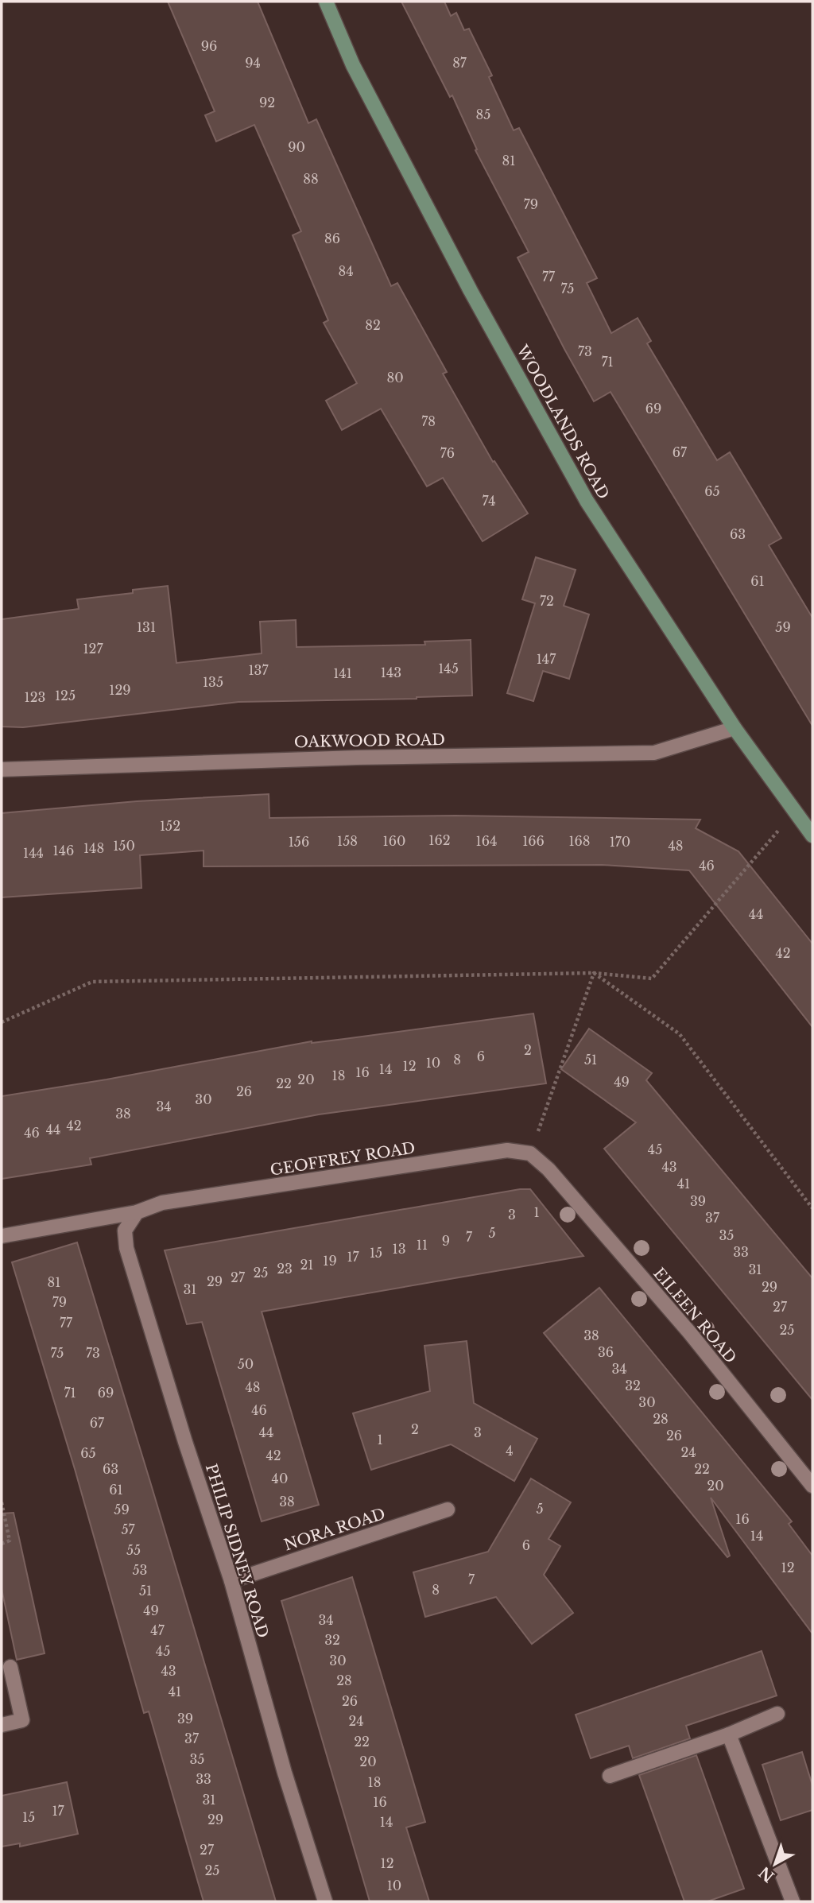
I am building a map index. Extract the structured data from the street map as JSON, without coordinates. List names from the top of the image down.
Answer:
{
  "streets": {
    "street": [
      "WOODLANDS ROAD",
      "OAKWOOD ROAD",
      "GEOFFREY ROAD",
      "EILEEN ROAD",
      "NORA ROAD",
      "PHILIP SIDNEY ROAD"
    ]
  },
  "crossings": [
    ["WOODLANDS ROAD", "OAKWOOD ROAD"],
    ["GEOFFREY ROAD", "EILEEN ROAD"],
    ["GEOFFREY ROAD", "PHILIP SIDNEY ROAD"],
    ["NORA ROAD", "PHILIP SIDNEY ROAD"]
  ],
  "house_numbers": [
    "96",
    "94",
    "87",
    "92",
    "85",
    "90",
    "81",
    "88",
    "79",
    "86",
    "84",
    "77",
    "75",
    "82",
    "73",
    "71",
    "80",
    "69",
    "78",
    "67",
    "76",
    "65",
    "74",
    "63",
    "61",
    "72",
    "131",
    "59",
    "127",
    "147",
    "145",
    "137",
    "143",
    "141",
    "135",
    "129",
    "125",
    "123",
    "152",
    "162",
    "158",
    "160",
    "164",
    "166",
    "168",
    "156",
    "170",
    "150",
    "48",
    "148",
    "146",
    "144",
    "46",
    "44",
    "42",
    "2",
    "6",
    "8",
    "51",
    "10",
    "12",
    "14",
    "16",
    "18",
    "20",
    "49",
    "22",
    "26",
    "30",
    "34",
    "38",
    "42",
    "44",
    "46",
    "45",
    "43",
    "41",
    "39",
    "1",
    "3",
    "37",
    "5",
    "35",
    "7",
    "9",
    "11",
    "13",
    "33",
    "15",
    "17",
    "19",
    "21",
    "23",
    "31",
    "25",
    "27",
    "29",
    "81",
    "29",
    "31",
    "79",
    "27",
    "77",
    "25",
    "38",
    "36",
    "75",
    "73",
    "50",
    "34",
    "32",
    "48",
    "71",
    "69",
    "30",
    "46",
    "28",
    "67",
    "2",
    "44",
    "3",
    "26",
    "1",
    "4",
    "24",
    "65",
    "42",
    "63",
    "22",
    "40",
    "20",
    "61",
    "38",
    "5",
    "59",
    "16",
    "57",
    "14",
    "6",
    "55",
    "12",
    "53",
    "7",
    "8",
    "51",
    "49",
    "34",
    "47",
    "32",
    "45",
    "30",
    "43",
    "28",
    "41",
    "26",
    "39",
    "24",
    "37",
    "22",
    "35",
    "20",
    "33",
    "18",
    "31",
    "16",
    "17",
    "15",
    "29",
    "14",
    "27",
    "12",
    "25",
    "10"
  ],
  "north": "bottom left"
}
